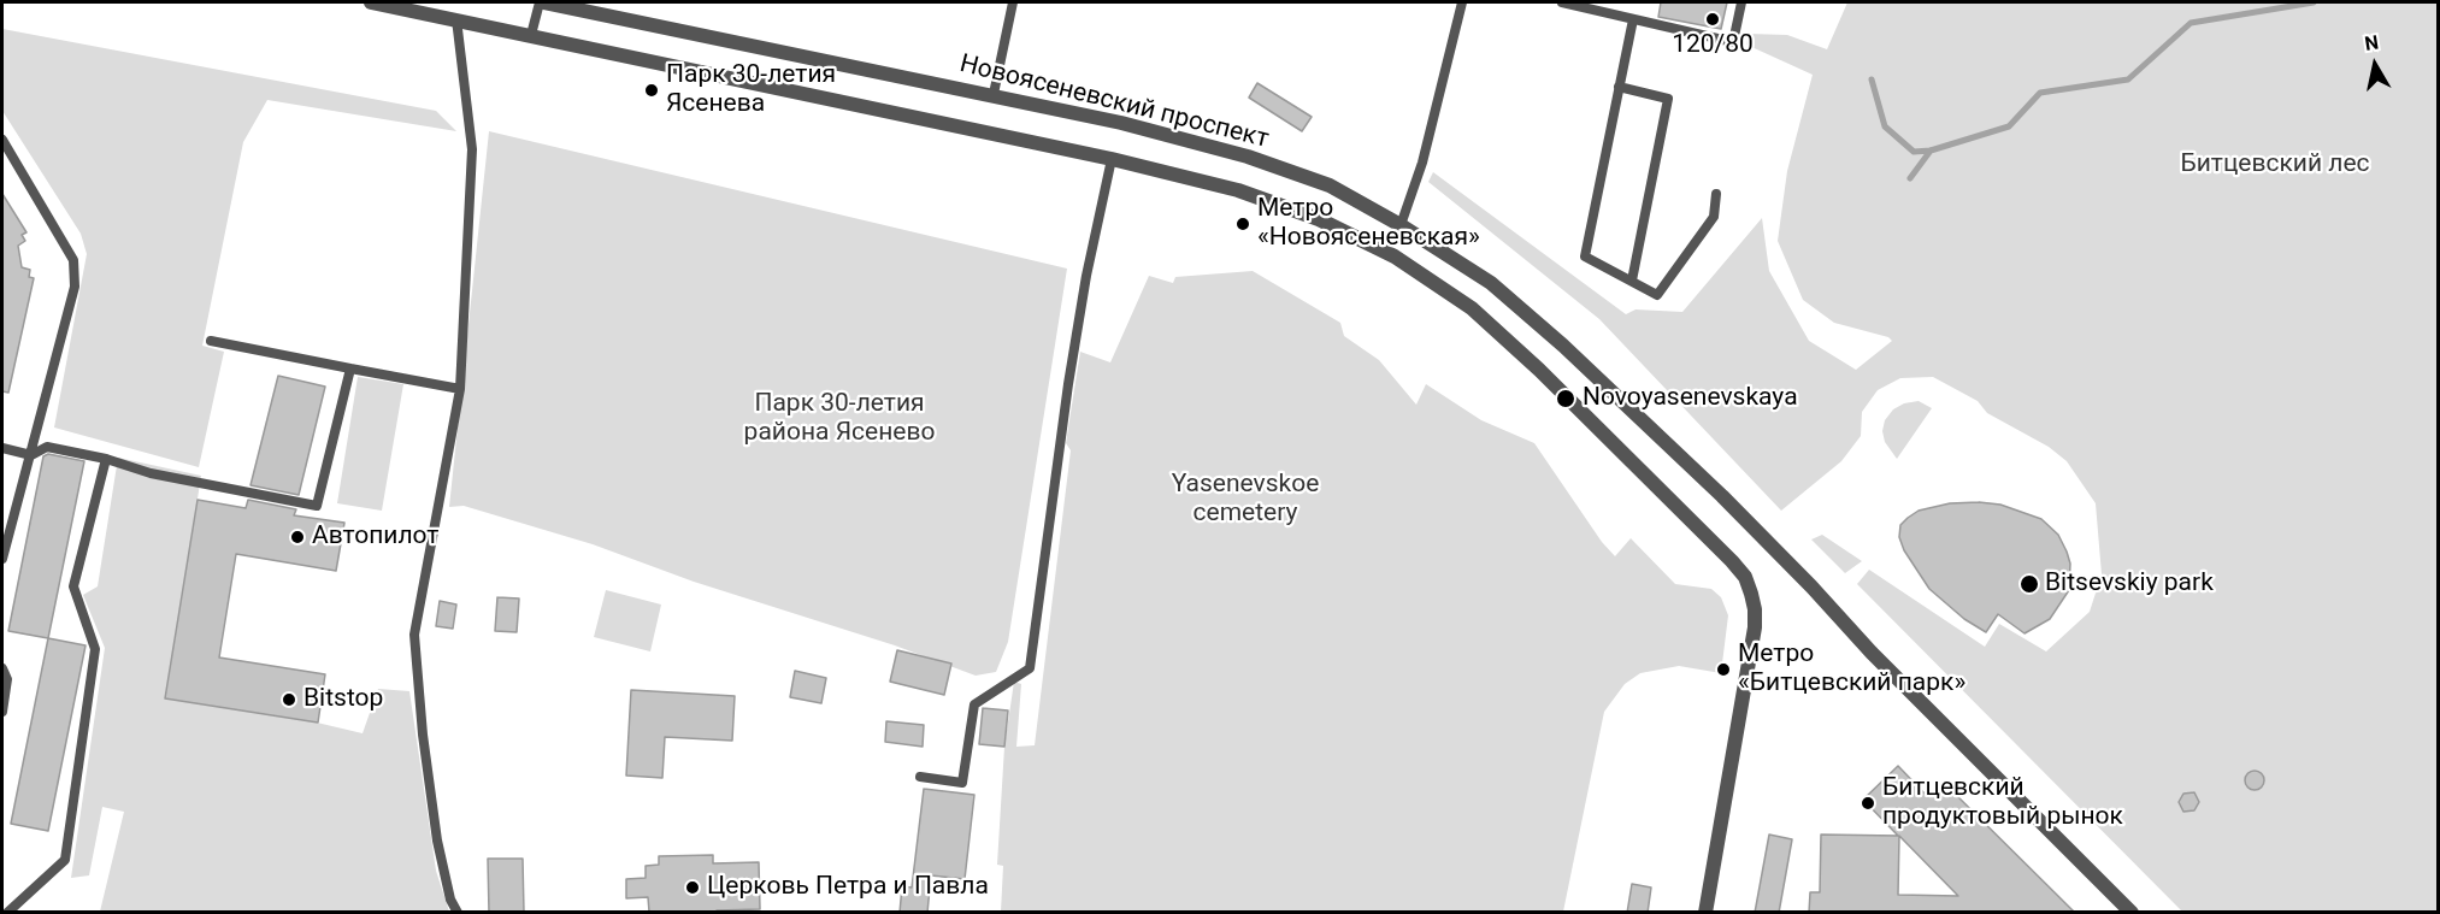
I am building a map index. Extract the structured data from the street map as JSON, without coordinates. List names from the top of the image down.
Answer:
{
  "streets": {
    "street": ["Новоясеневский проспект"]
  },
  "parks": ["Битцевский лес", "Парк 30-летия района Ясенево", "Yasenevskoe cemetery"],
  "places": [
    "120/80",
    "Парк 30-летия Ясенева",
    "Метро «Новоясеневская»",
    "Novoyasenevskaya",
    "Автопилот",
    "Bitsevskiy park",
    "Метро «Битцевский парк»",
    "Bitstop",
    "Битцевский продуктовый рынок",
    "Церковь Петра и Павла"
  ],
  "north": "top"
}
